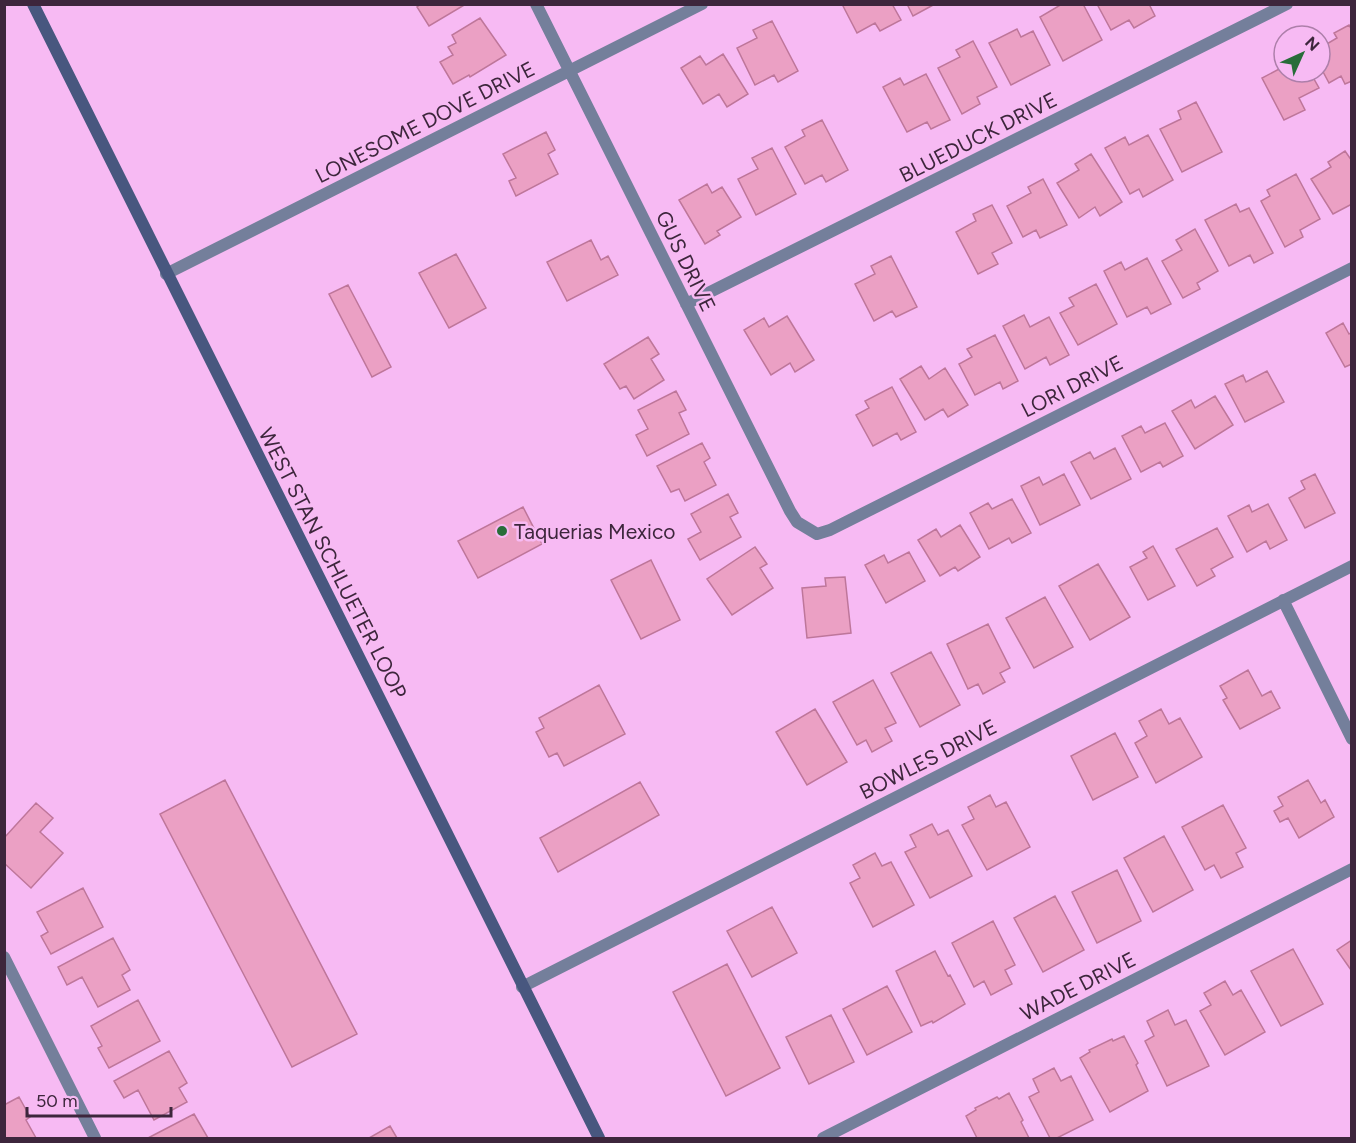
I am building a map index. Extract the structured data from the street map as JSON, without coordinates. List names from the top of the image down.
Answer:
{
  "streets": {
    "main road": ["WEST STAN SCHLUETER LOOP"],
    "street": [
      "LONESOME DOVE DRIVE",
      "BLUEDUCK DRIVE",
      "GUS DRIVE",
      "LORI DRIVE",
      "BOWLES DRIVE",
      "WADE DRIVE"
    ]
  },
  "crossings": [
    ["LONESOME DOVE DRIVE", "GUS DRIVE"],
    ["LONESOME DOVE DRIVE", "WEST STAN SCHLUETER LOOP"],
    ["BLUEDUCK DRIVE", "GUS DRIVE"],
    ["GUS DRIVE", "LORI DRIVE"],
    ["WEST STAN SCHLUETER LOOP", "BOWLES DRIVE"]
  ],
  "places": ["Taquerias Mexico"],
  "scale_bar": "50 m",
  "north": "top right"
}
